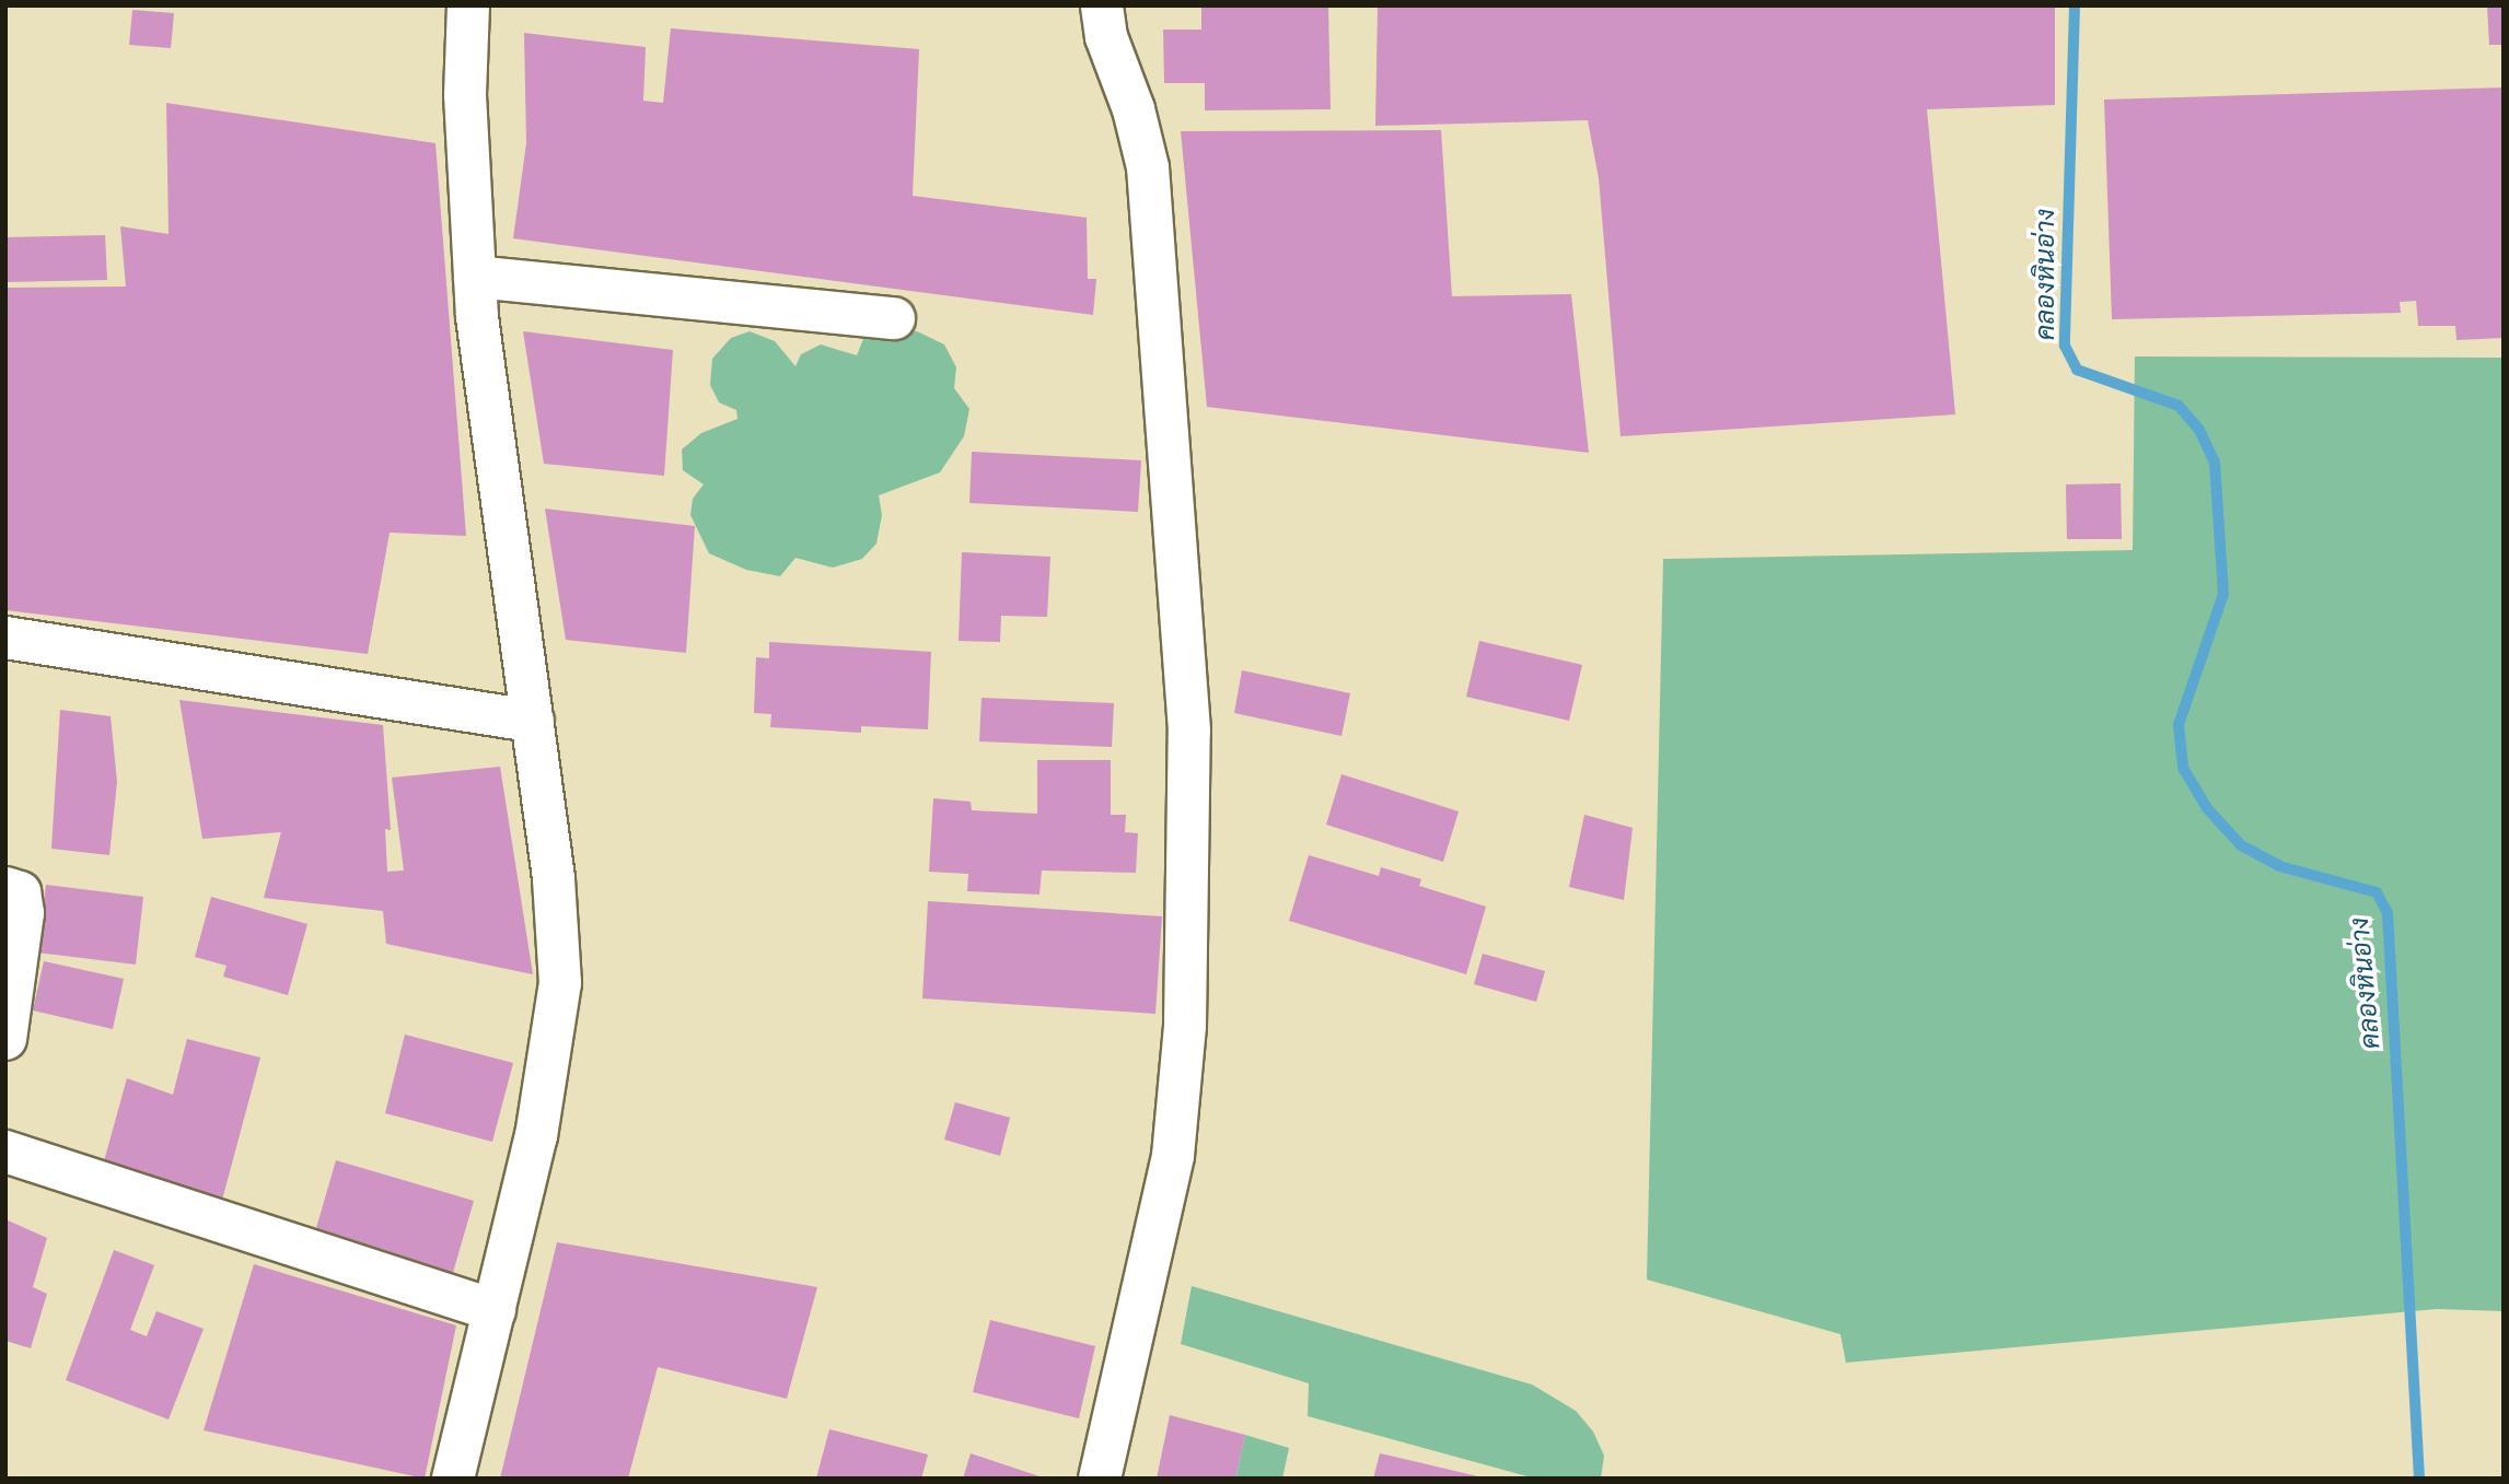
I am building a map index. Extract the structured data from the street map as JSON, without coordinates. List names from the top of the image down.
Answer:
{
  "water": ["คลองหินอ่าง"]
}
